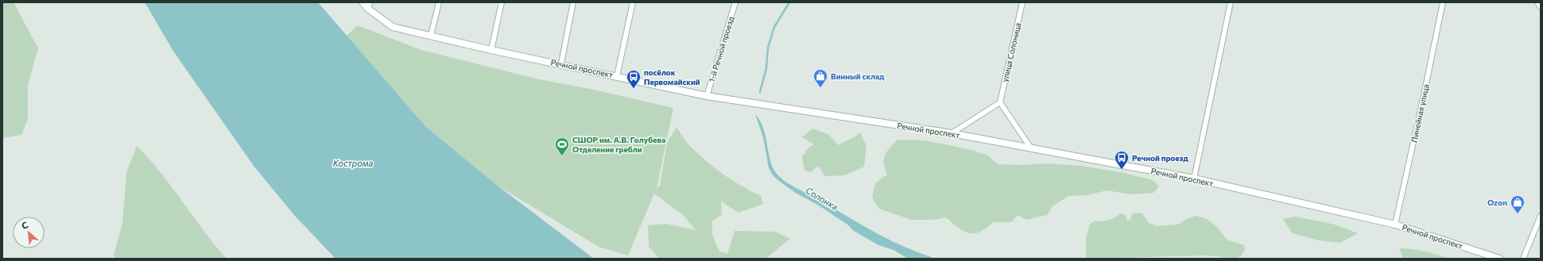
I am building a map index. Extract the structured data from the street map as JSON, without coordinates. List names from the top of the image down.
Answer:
{
  "streets": {
    "street": [
      "1-й Речной проезд",
      "улица Солоница",
      "Речной проспект",
      "Линейная улица"
    ]
  },
  "crossings": [
    ["1-й Речной проезд", "Речной проспект"],
    ["Речной проспект", "Линейная улица"]
  ],
  "water": ["Кострома", "Солонка"],
  "places": {
    "shop": ["Винный склад", "Ozon"],
    "bus stop": ["посёлок Первомайский", "Речной проезд"],
    "sports": ["СШОР им. А.В. Голубева Отделение гребли"]
  },
  "north": "top left"
}
